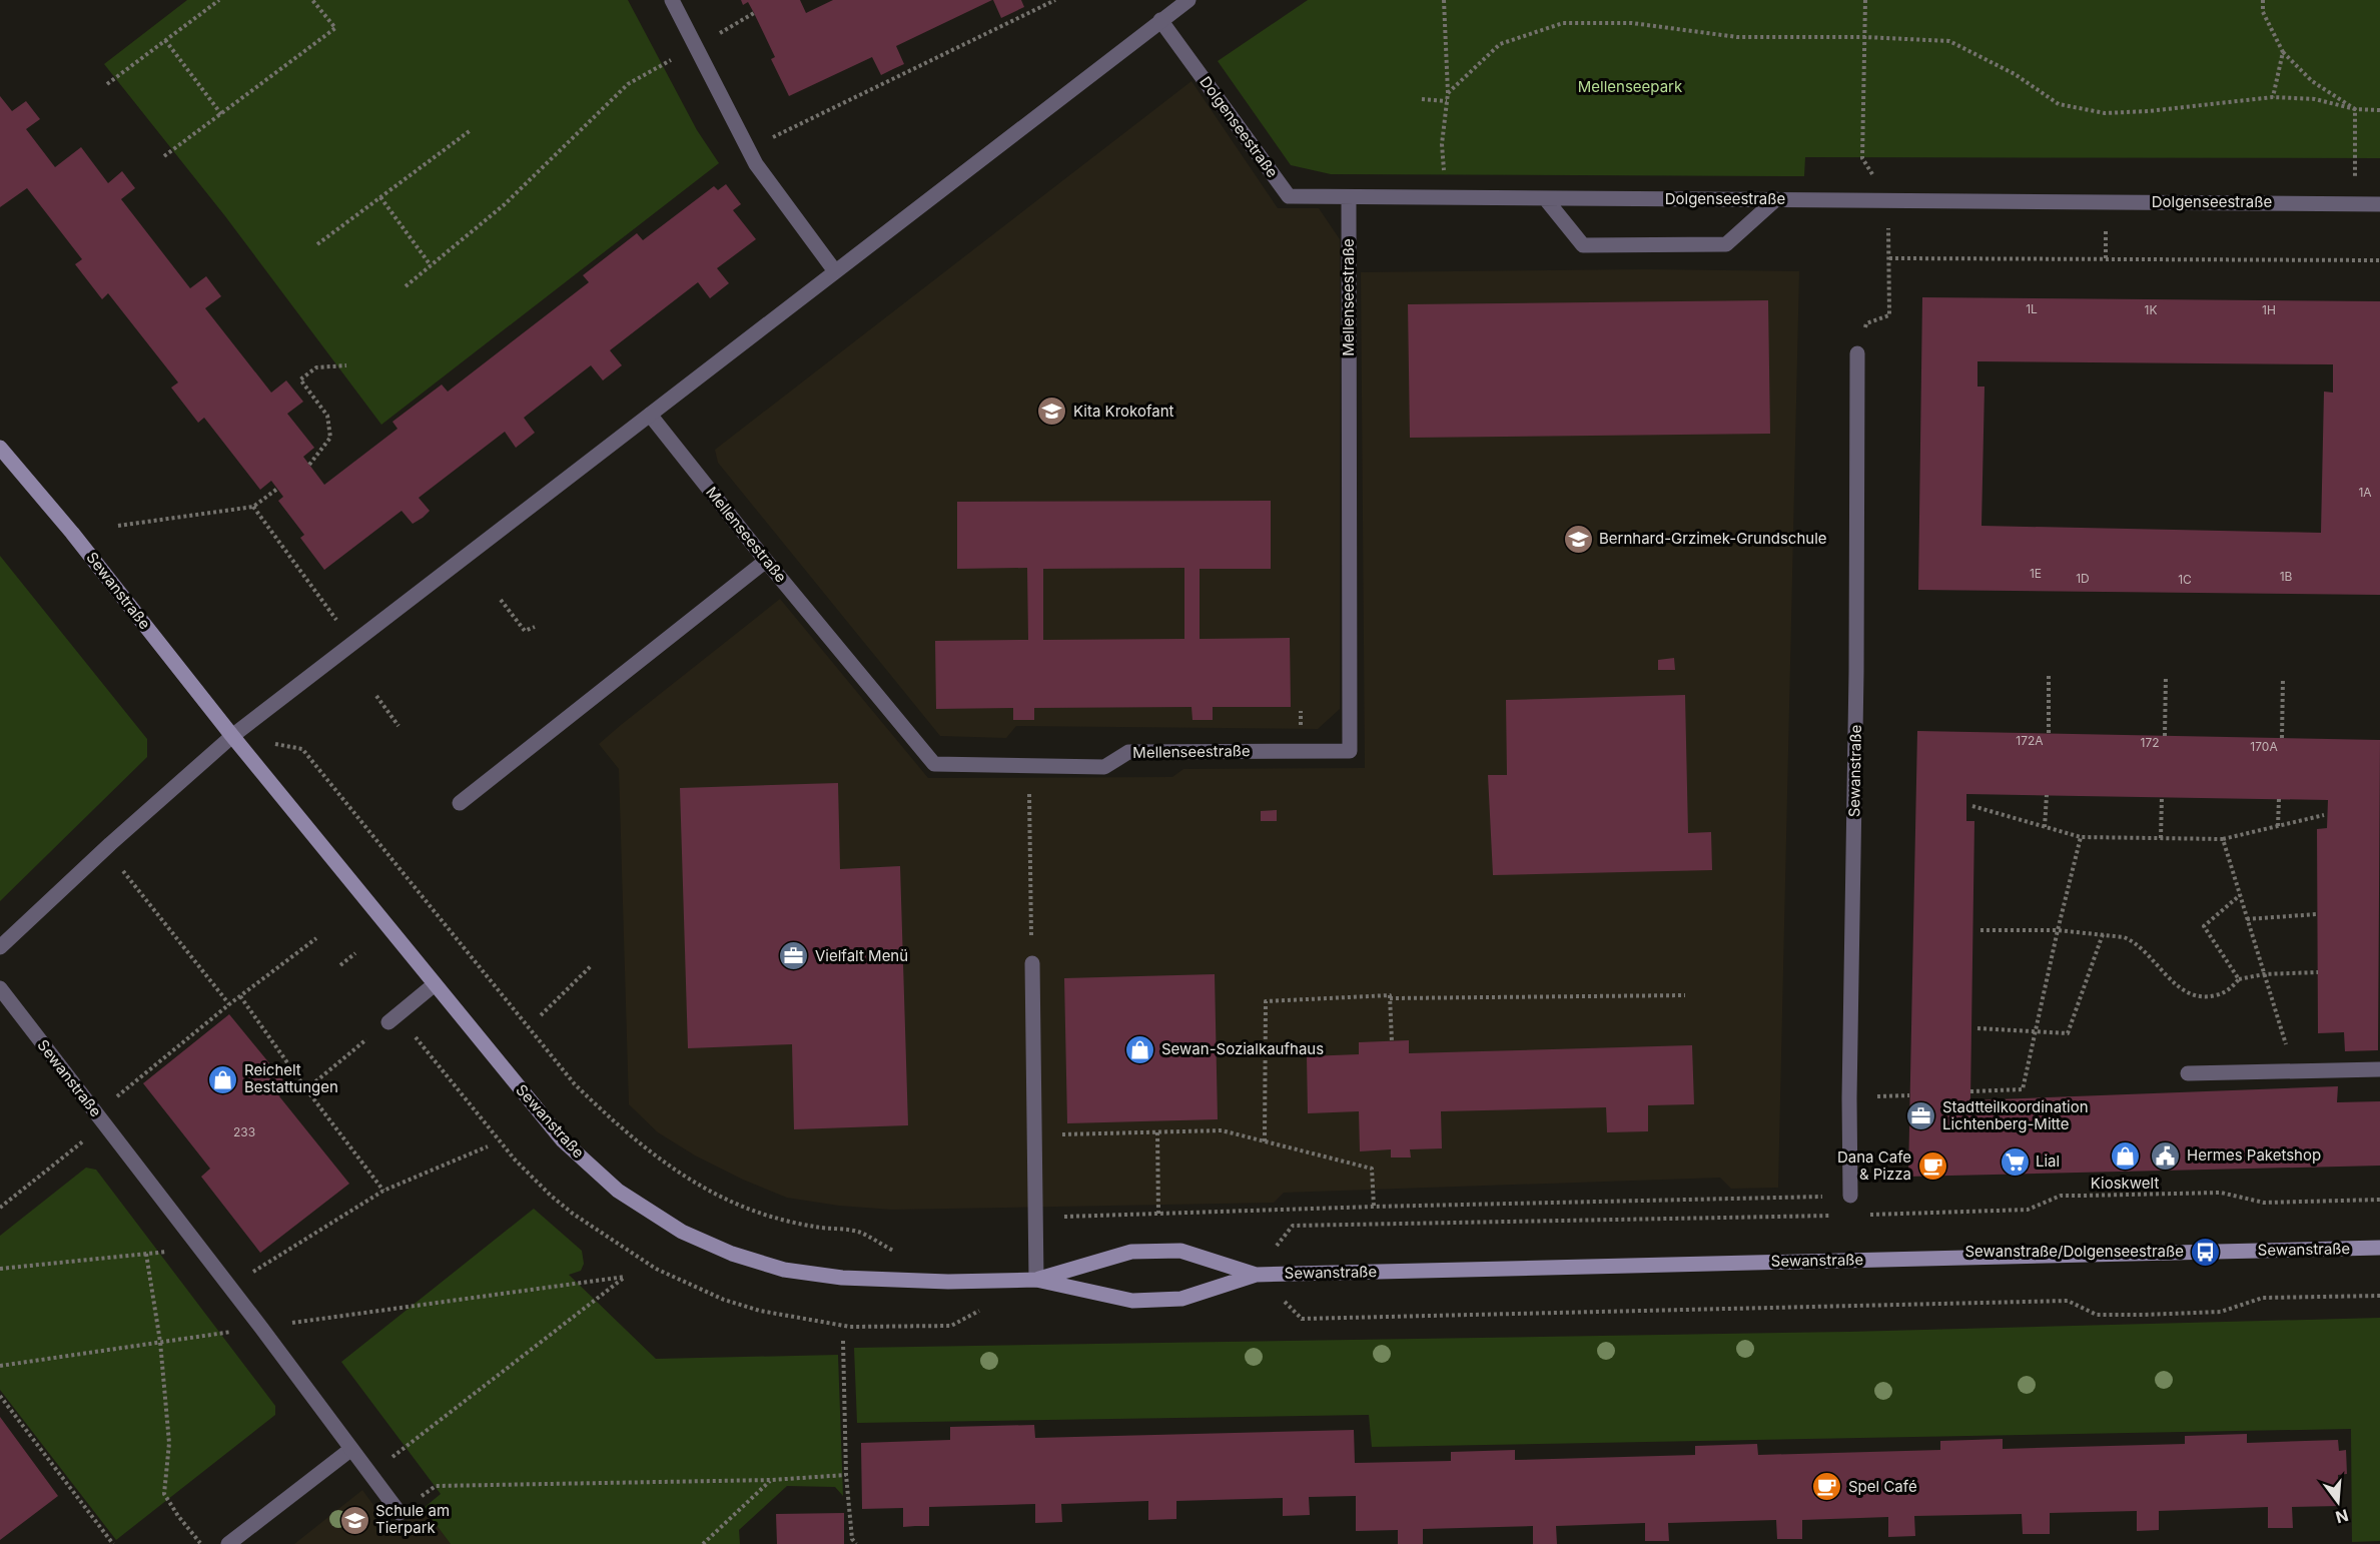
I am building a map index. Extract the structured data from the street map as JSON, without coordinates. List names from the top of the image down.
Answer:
{
  "streets": {
    "street": ["Dolgenseestraße", "Mellenseestraße", "Sewanstraße"]
  },
  "crossings": [
    ["Dolgenseestraße", "Mellenseestraße"]
  ],
  "parks": ["Mellenseepark"],
  "places": {
    "school or university": ["Kita Krokofant", "Bernhard-Grzimek-Grundschule", "Schule am Tierpark"],
    "office": ["Vielfalt Menü", "Stadtteilkoordination Lichtenberg-Mitte"],
    "shop": ["Sewan-Sozialkaufhaus", "Reichelt Bestattungen", "Kioskwelt"],
    "public building": ["Hermes Paketshop"],
    "supermarket": ["Lial"],
    "cafe": ["Dana Cafe & Pizza", "Spel Café"],
    "bus stop": ["Sewanstraße/Dolgenseestraße"]
  },
  "house_numbers": [
    "1L",
    "1K",
    "1H",
    "1A",
    "1E",
    "1B",
    "1D",
    "1C",
    "172A",
    "172",
    "170A",
    "233"
  ],
  "north": "bottom"
}
